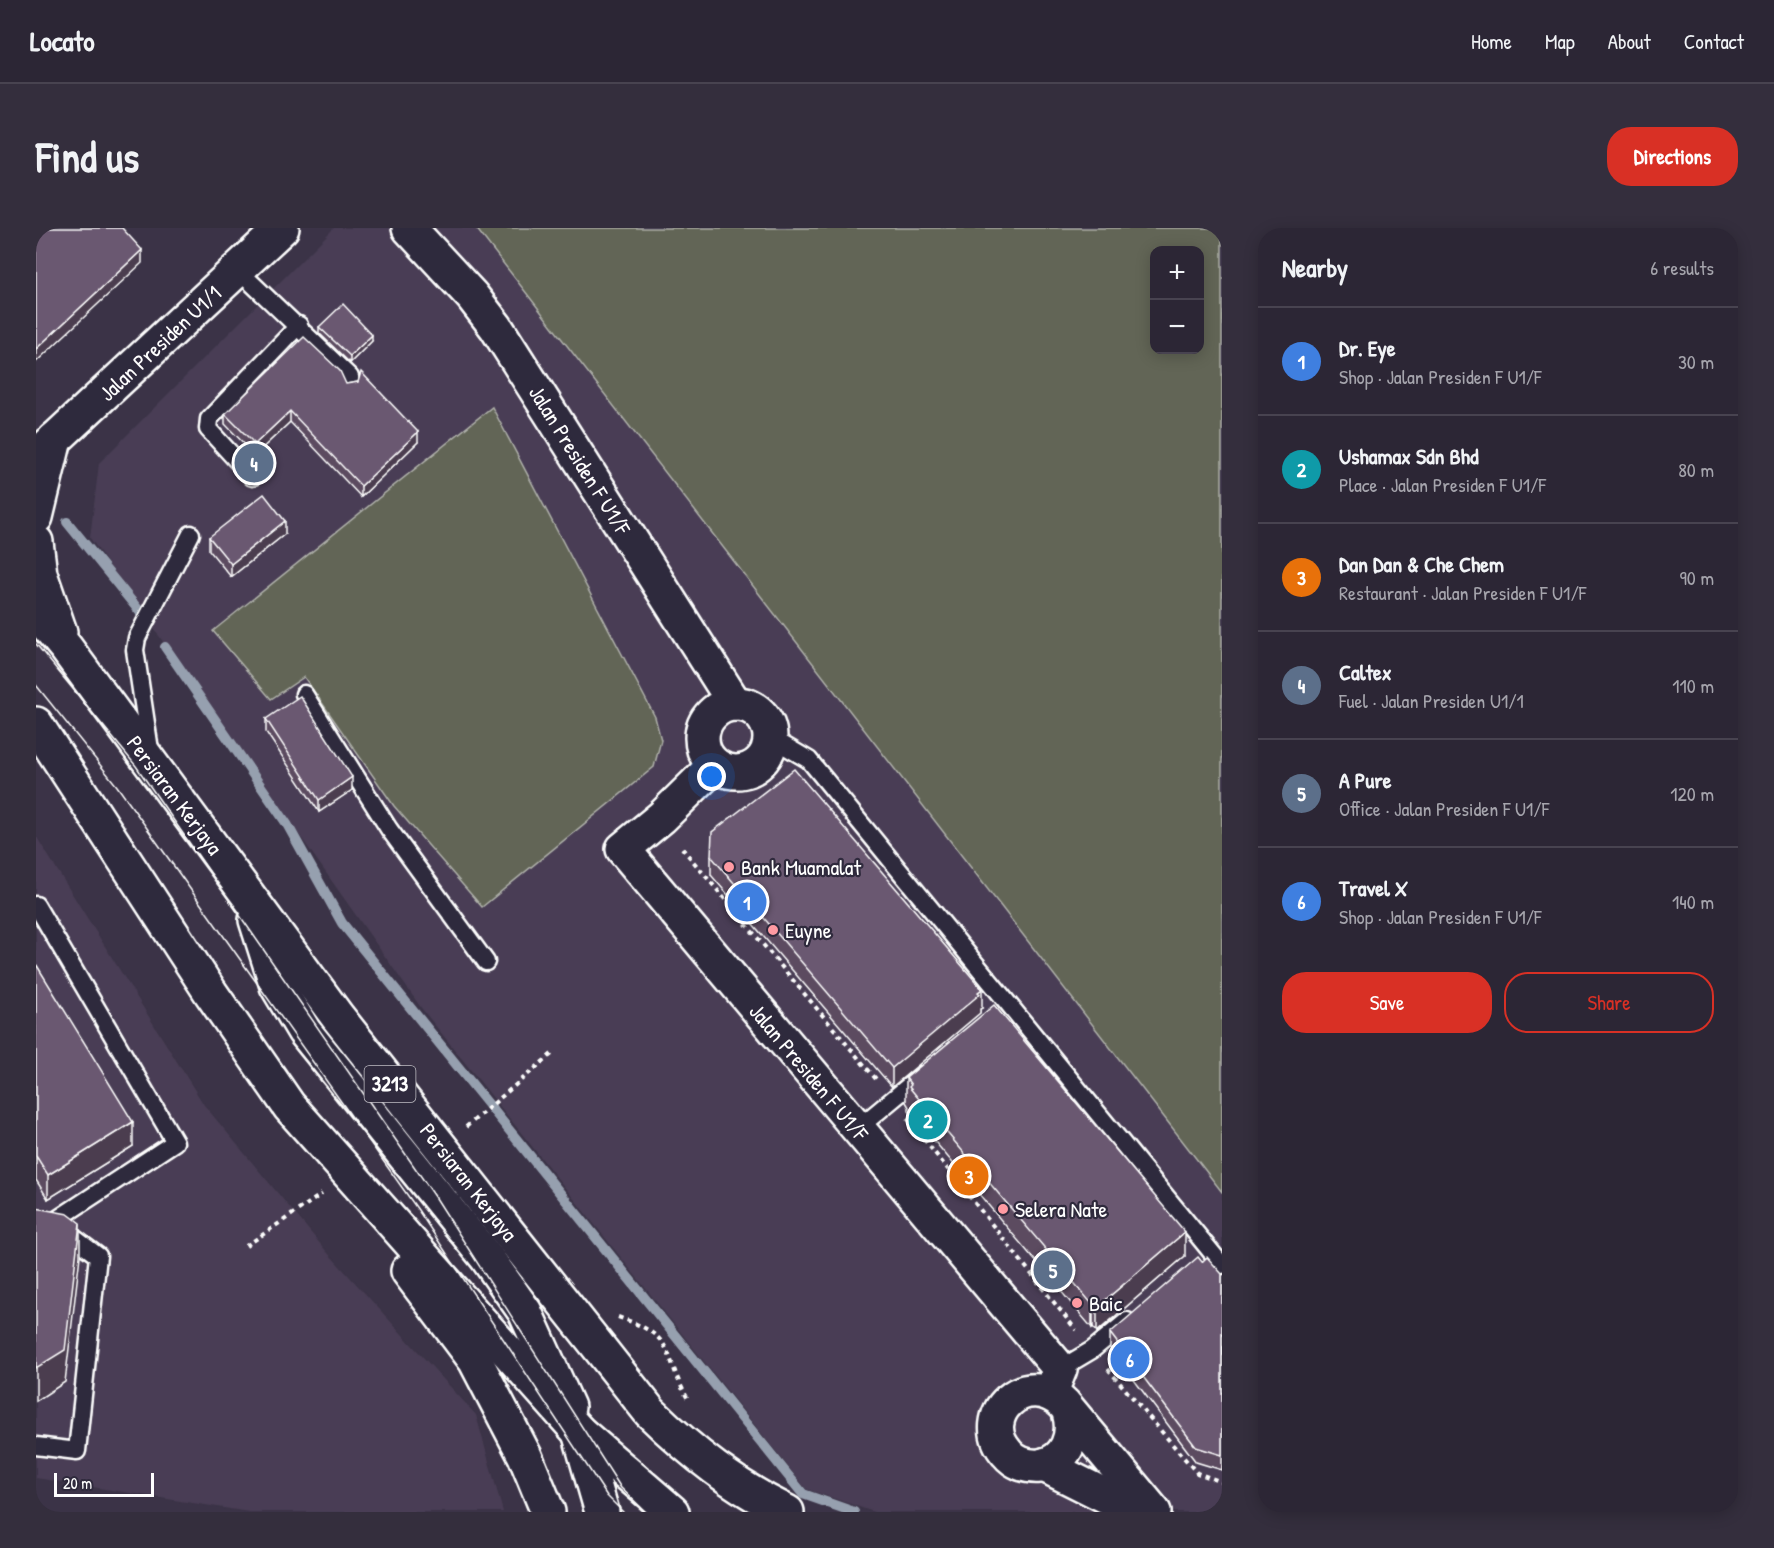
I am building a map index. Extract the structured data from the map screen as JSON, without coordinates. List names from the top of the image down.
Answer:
{
  "streets": {
    "main road": [
      "Jalan Presiden U1/1",
      "Jalan Presiden F U1/F",
      "Persiaran Kerjaya",
      "3213"
    ]
  },
  "places": [
    "Bank Muamalat",
    "Euyne",
    "Selera Nate",
    "Baic"
  ],
  "scale_bar": "20 m",
  "page": {
    "header": "Locato",
    "nav": [
      "Home",
      "Map",
      "About",
      "Contact"
    ],
    "buttons": [
      "Directions",
      ["Save", "Share"]
    ],
    "title": "Find us",
    "heading": ["Nearby", "6 results"],
    "map_buttons": ["+", "−"],
    "list": [
      {
        "mark": "1",
        "name": "Dr. Eye",
        "note": "Shop · Jalan Presiden F U1/F",
        "value": "30 m"
      },
      {
        "mark": "2",
        "name": "Ushamax Sdn Bhd",
        "note": "Place · Jalan Presiden F U1/F",
        "value": "80 m"
      },
      {
        "mark": "3",
        "name": "Dan Dan & Che Chem",
        "note": "Restaurant · Jalan Presiden F U1/F",
        "value": "90 m"
      },
      {
        "mark": "4",
        "name": "Caltex",
        "note": "Fuel · Jalan Presiden U1/1",
        "value": "110 m"
      },
      {
        "mark": "5",
        "name": "A Pure",
        "note": "Office · Jalan Presiden F U1/F",
        "value": "120 m"
      },
      {
        "mark": "6",
        "name": "Travel X",
        "note": "Shop · Jalan Presiden F U1/F",
        "value": "140 m"
      }
    ],
    "pins": [
      "4",
      "1",
      "2",
      "3",
      "5",
      "6"
    ],
    "scale": "20 m"
  }
}
